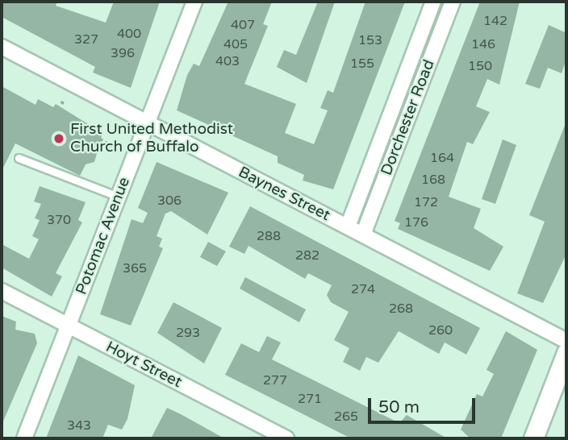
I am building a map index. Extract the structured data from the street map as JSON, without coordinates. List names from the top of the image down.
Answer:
{
  "streets": {
    "street": [
      "Dorchester Road",
      "Baynes Street",
      "Potomac Avenue",
      "Hoyt Street"
    ]
  },
  "crossings": [
    ["Dorchester Road", "Baynes Street"],
    ["Baynes Street", "Potomac Avenue"],
    ["Potomac Avenue", "Hoyt Street"]
  ],
  "places": ["First United Methodist Church of Buffalo"],
  "house_numbers": [
    "142",
    "407",
    "400",
    "327",
    "153",
    "405",
    "146",
    "396",
    "403",
    "155",
    "150",
    "164",
    "168",
    "306",
    "172",
    "370",
    "176",
    "288",
    "282",
    "365",
    "274",
    "268",
    "260",
    "293",
    "277",
    "271",
    "265",
    "343"
  ],
  "scale_bar": "50 m"
}
